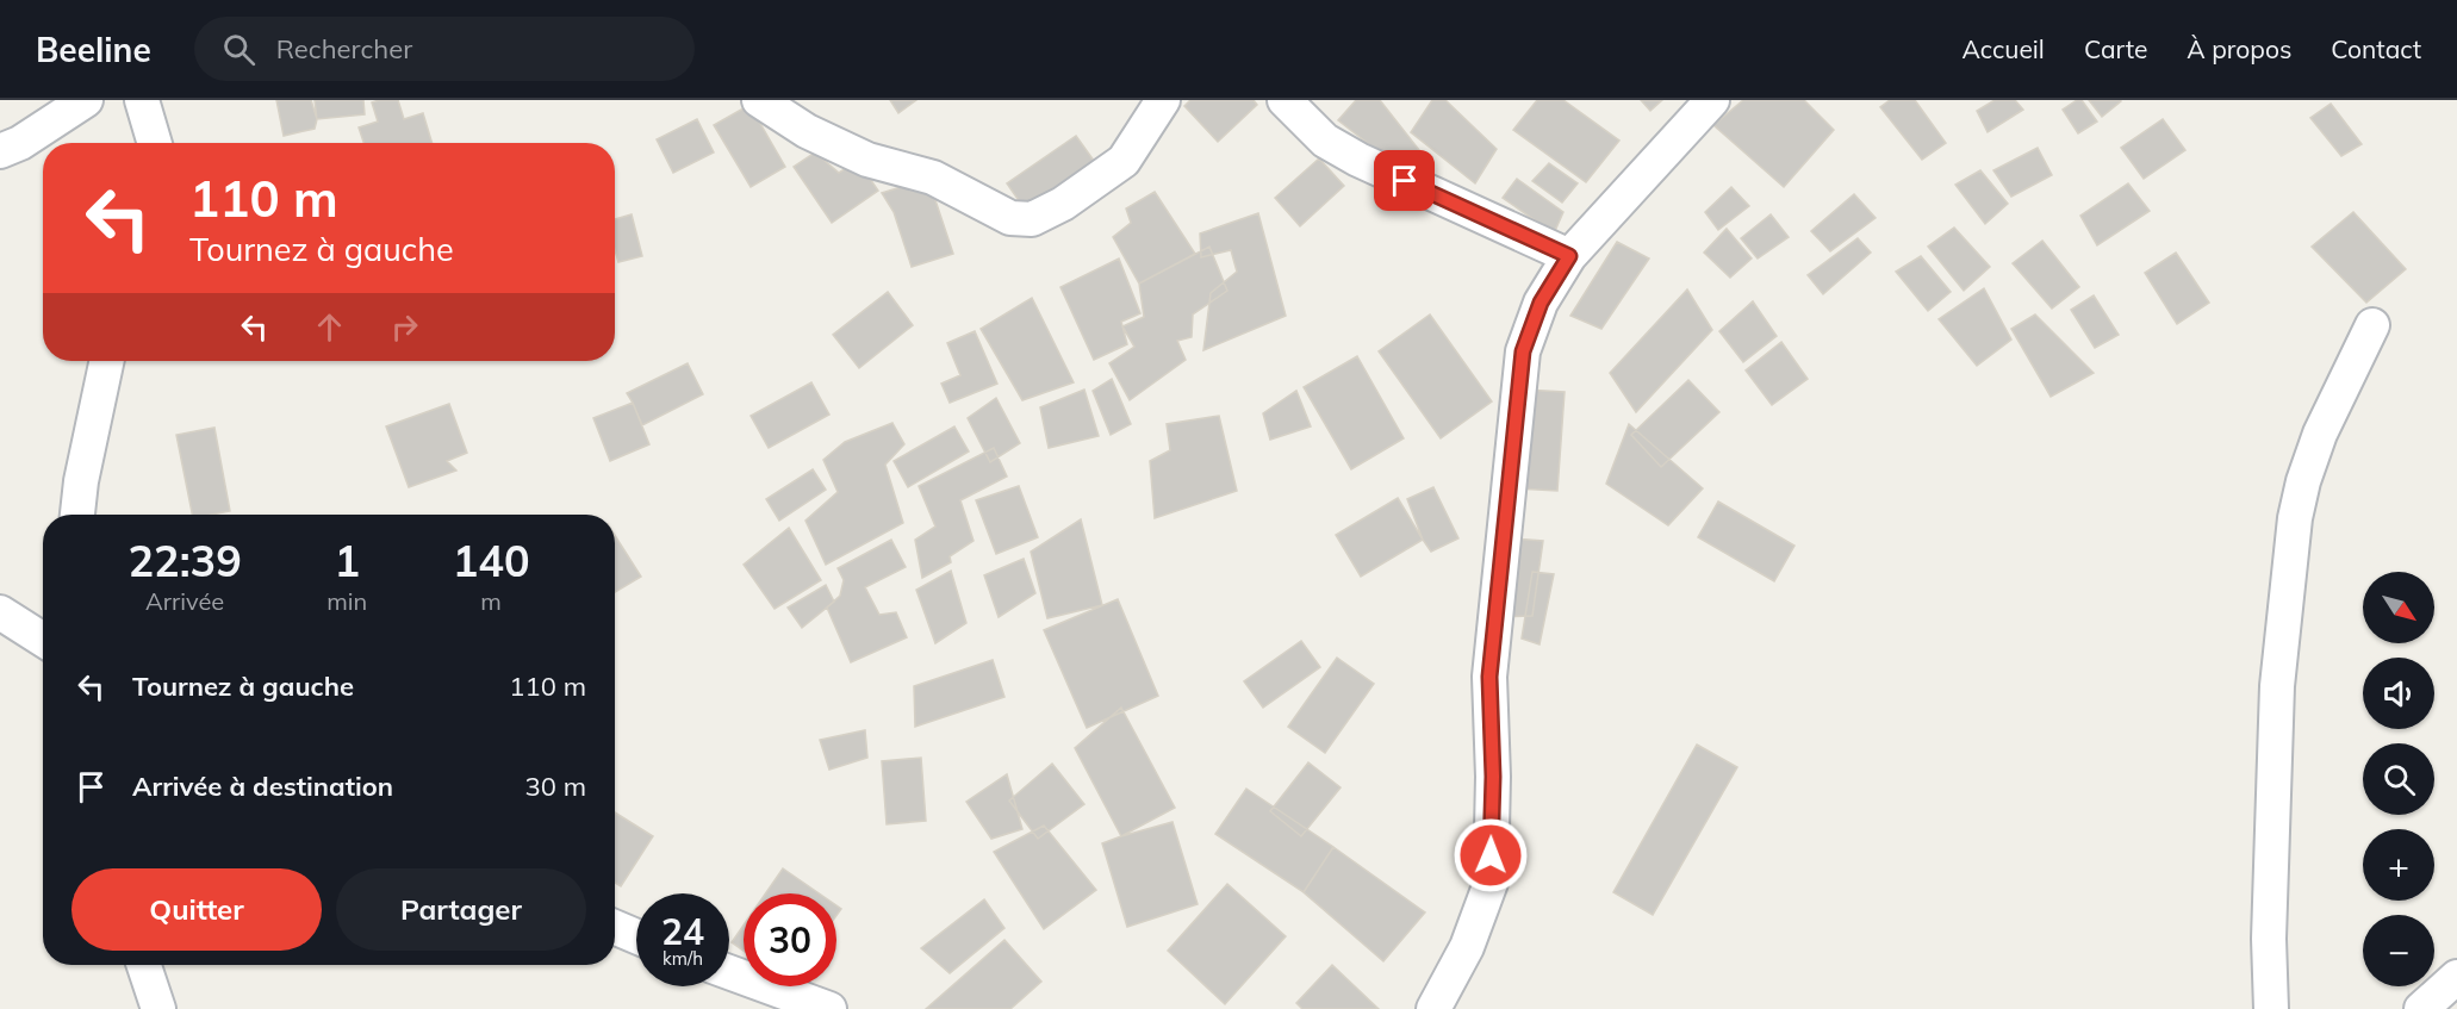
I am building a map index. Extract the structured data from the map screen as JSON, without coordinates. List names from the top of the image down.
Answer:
{
  "north": "bottom right",
  "page": {
    "header": "Beeline",
    "search": "Rechercher",
    "nav": [
      "Accueil",
      "Carte",
      "À propos",
      "Contact"
    ],
    "turn": ["110 m", "Tournez à gauche"],
    "eta": [
      "22:39",
      "Arrivée",
      "1",
      "min",
      "140",
      "m"
    ],
    "map_buttons": ["+", "−"],
    "list": [
      {
        "name": "Tournez à gauche",
        "value": "110 m"
      },
      {
        "name": "Arrivée à destination",
        "value": "30 m"
      }
    ],
    "buttons": ["Quitter", "Partager"],
    "speed": "24 km/h",
    "limit": "30"
  }
}
